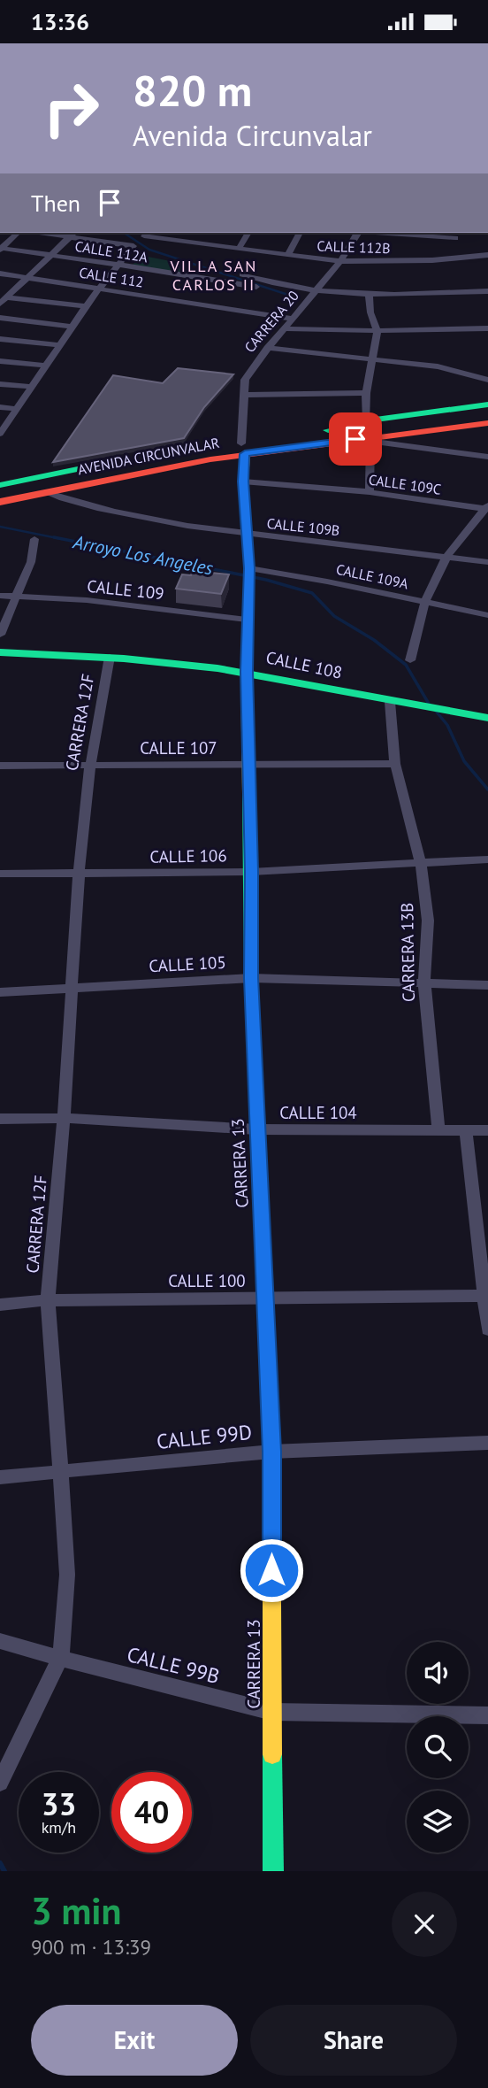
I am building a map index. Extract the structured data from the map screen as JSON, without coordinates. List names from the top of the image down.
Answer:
{
  "streets": {
    "main road": ["AVENIDA CIRCUNVALAR", "CALLE 108", "CARRERA 13"],
    "street": [
      "CALLE 112B",
      "CALLE 112A",
      "CALLE 112",
      "CARRERA 20",
      "CALLE 109C",
      "CALLE 109B",
      "CALLE 109A",
      "CALLE 109",
      "CARRERA 12F",
      "CALLE 107",
      "CALLE 106",
      "CARRERA 13B",
      "CALLE 105",
      "CALLE 104",
      "CALLE 100",
      "CALLE 99D",
      "CALLE 99B"
    ]
  },
  "crossings": [
    ["CALLE 112B", "CARRERA 20"],
    ["CALLE 112", "CARRERA 20"],
    ["CARRERA 20", "AVENIDA CIRCUNVALAR"],
    ["CARRERA 20", "CARRERA 13"],
    ["AVENIDA CIRCUNVALAR", "CALLE 109B"],
    ["AVENIDA CIRCUNVALAR", "CARRERA 13"],
    ["CALLE 109C", "CARRERA 13"],
    ["CALLE 109B", "CARRERA 13"],
    ["CALLE 109A", "CARRERA 13"],
    ["CALLE 109", "CARRERA 13"],
    ["CALLE 108", "CARRERA 12F"],
    ["CALLE 108", "CARRERA 13B"],
    ["CALLE 108", "CARRERA 13"],
    ["CARRERA 12F", "CALLE 107"],
    ["CARRERA 12F", "CALLE 106"],
    ["CARRERA 12F", "CALLE 105"],
    ["CARRERA 12F", "CALLE 104"],
    ["CARRERA 12F", "CALLE 100"],
    ["CARRERA 12F", "CALLE 99D"],
    ["CARRERA 12F", "CALLE 99B"],
    ["CALLE 107", "CARRERA 13B"],
    ["CALLE 107", "CARRERA 13"],
    ["CALLE 106", "CARRERA 13B"],
    ["CALLE 106", "CARRERA 13"],
    ["CARRERA 13B", "CALLE 105"],
    ["CARRERA 13B", "CALLE 104"],
    ["CALLE 105", "CARRERA 13"],
    ["CALLE 104", "CARRERA 13"],
    ["CARRERA 13", "CALLE 100"],
    ["CARRERA 13", "CALLE 99D"],
    ["CARRERA 13", "CALLE 99B"]
  ],
  "districts": ["VILLA SAN CARLOS II"],
  "water": ["Arroyo Los Angeles"],
  "page": {
    "status": "13:36",
    "turn": ["820 m", "Avenida Circunvalar"],
    "then": "Then",
    "speed": "33 km/h",
    "limit": "40",
    "heading": ["3 min", "900 m · 13:39"],
    "buttons": ["Exit", "Share"]
  }
}
